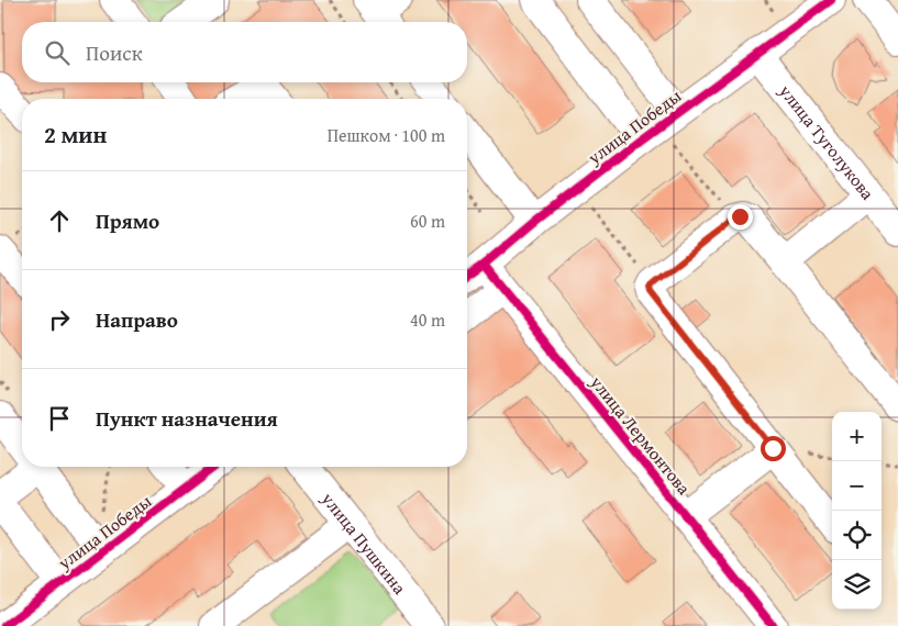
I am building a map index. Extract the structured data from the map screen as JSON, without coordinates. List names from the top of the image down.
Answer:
{
  "streets": {
    "street": [
      "улица Победы",
      "улица Туголукова",
      "улица Лермонтова",
      "улица Пушкина"
    ]
  },
  "crossings": [
    ["улица Победы", "улица Туголукова"],
    ["улица Победы", "улица Лермонтова"]
  ],
  "page": {
    "search": "Поиск",
    "heading": ["2 мин", "Пешком · 100 m"],
    "list": [
      ["Прямо", "60 m"],
      ["Направо", "40 m"],
      "Пункт назначения"
    ],
    "map_buttons": ["+", "−"]
  }
}
